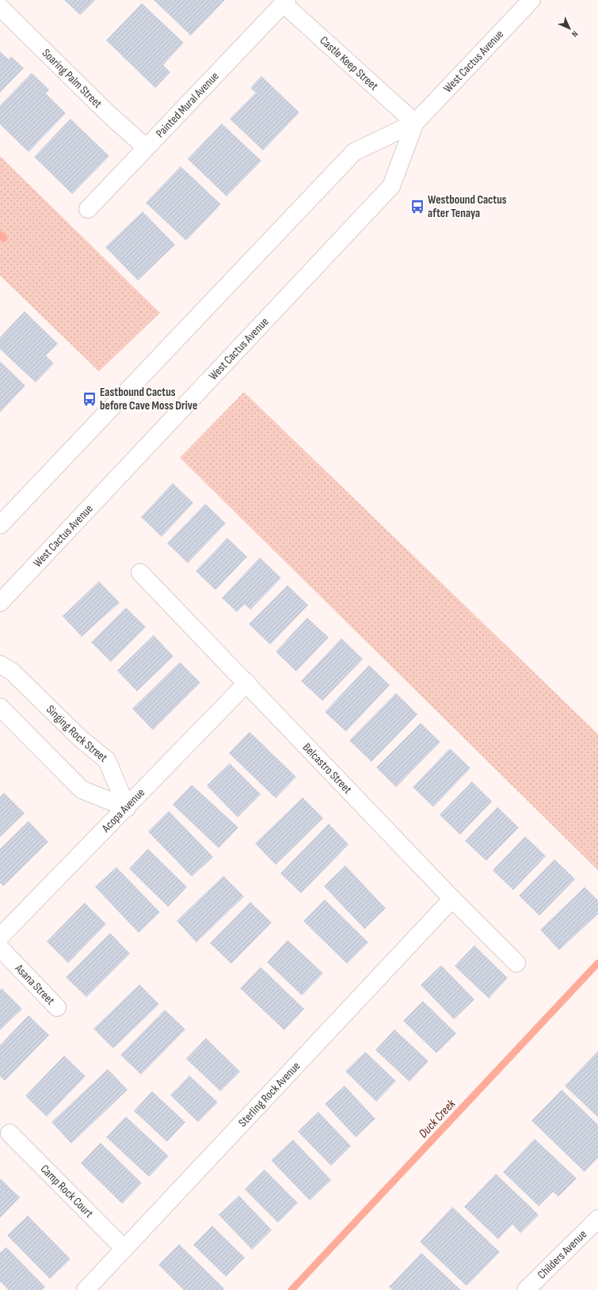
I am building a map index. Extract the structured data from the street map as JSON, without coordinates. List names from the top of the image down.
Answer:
{
  "streets": {
    "street": [
      "West Cactus Avenue",
      "Castle Keep Street",
      "Soaring Palm Street",
      "Painted Mural Avenue",
      "Singing Rock Street",
      "Belcastro Street",
      "Acopa Avenue",
      "Asana Street",
      "Sterling Rock Avenue",
      "Camp Rock Court",
      "Childers Avenue"
    ]
  },
  "crossings": [
    ["West Cactus Avenue", "Castle Keep Street"],
    ["Castle Keep Street", "Painted Mural Avenue"],
    ["Soaring Palm Street", "Painted Mural Avenue"],
    ["Singing Rock Street", "Acopa Avenue"],
    ["Belcastro Street", "Acopa Avenue"],
    ["Belcastro Street", "Sterling Rock Avenue"],
    ["Sterling Rock Avenue", "Camp Rock Court"]
  ],
  "water": ["Duck Creek"],
  "places": {
    "bus stop": ["Westbound Cactus after Tenaya", "Eastbound Cactus before Cave Moss Drive"]
  },
  "north": "bottom right"
}
